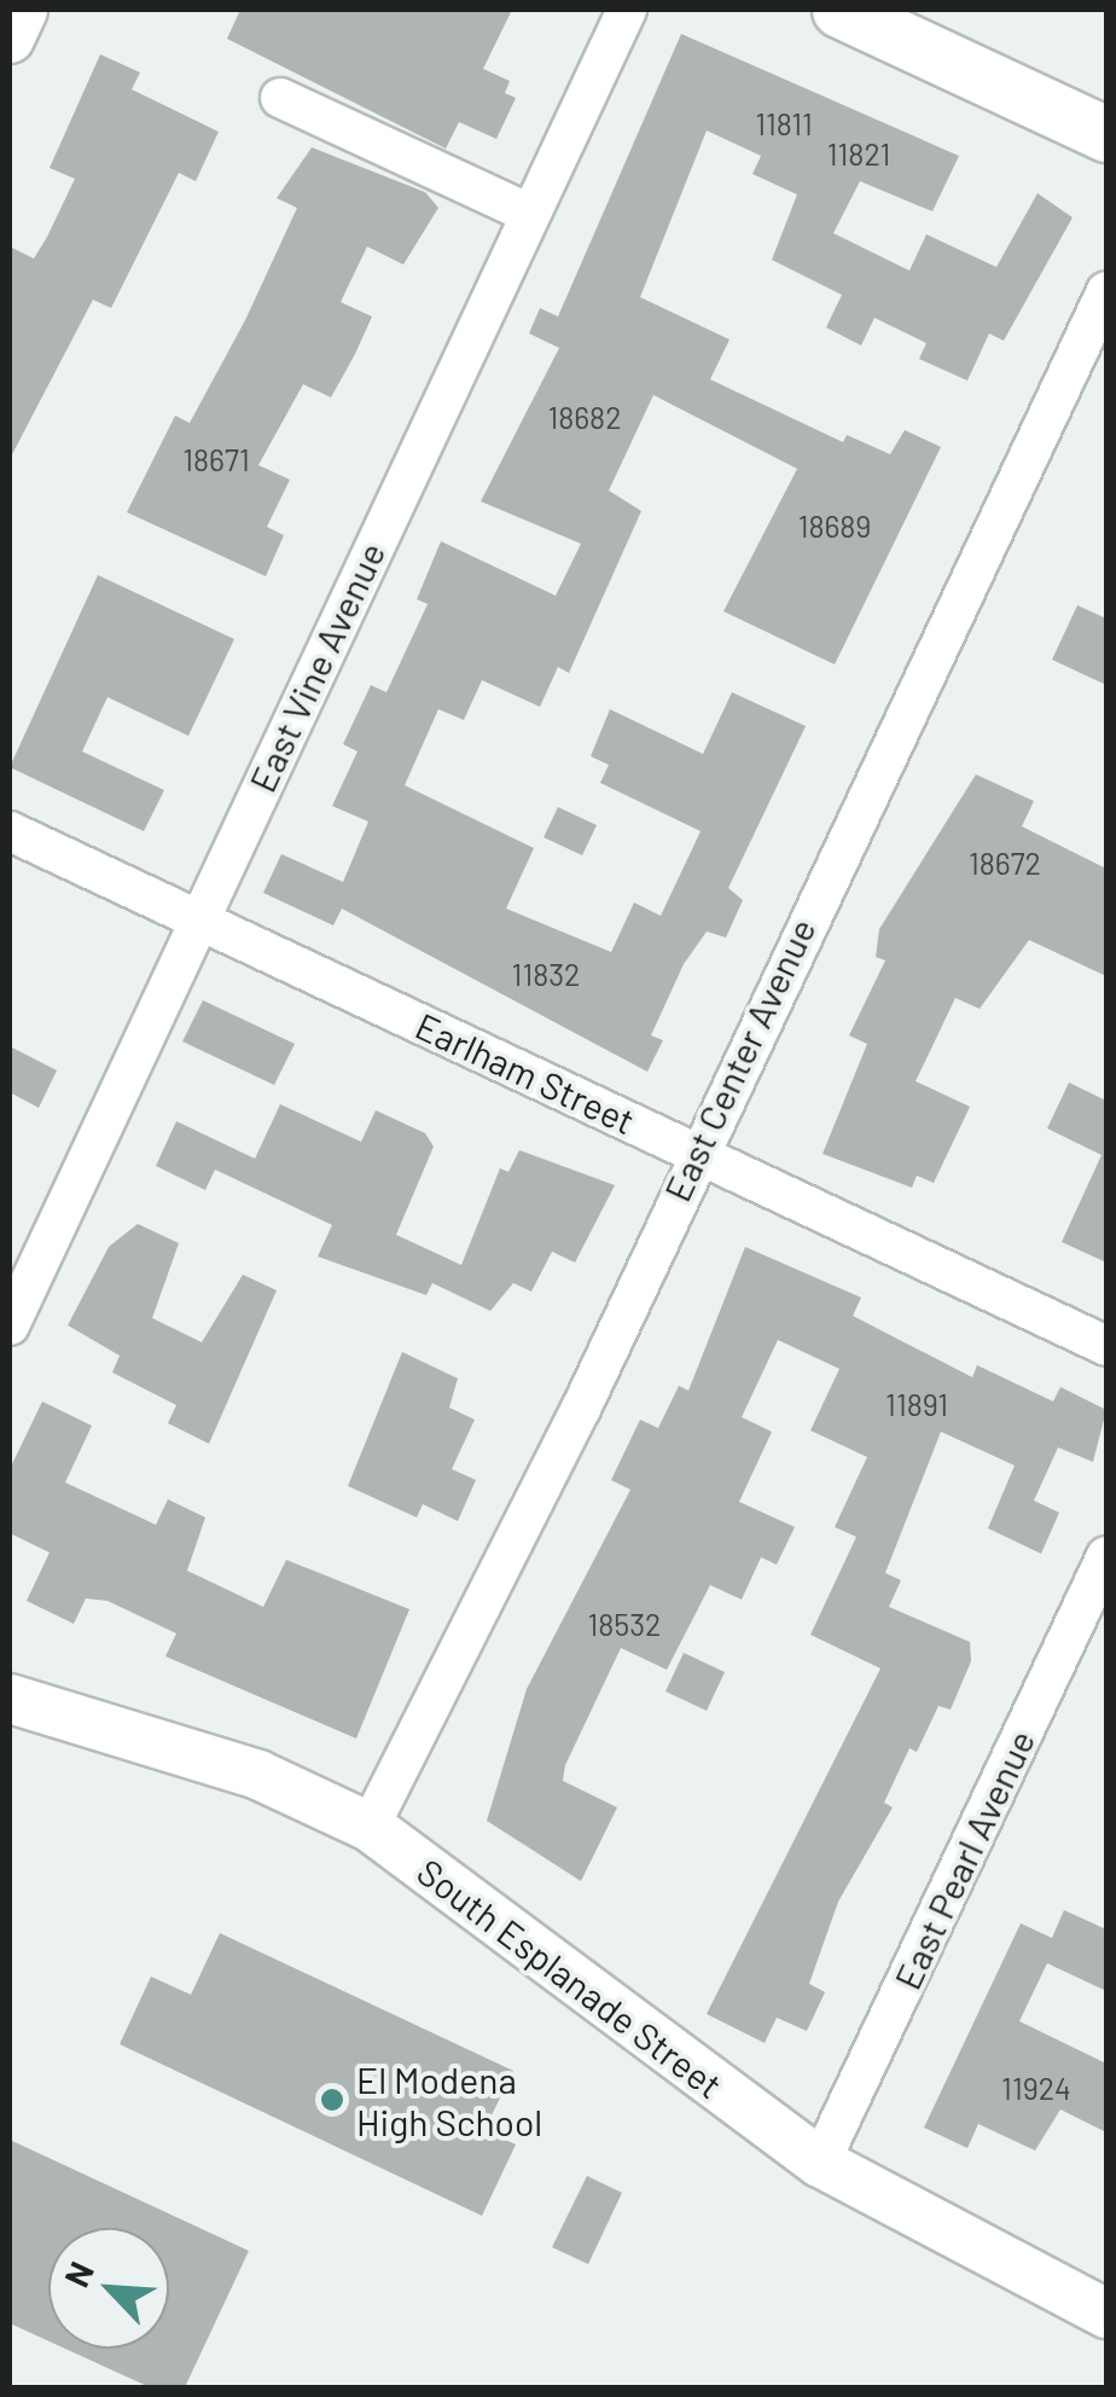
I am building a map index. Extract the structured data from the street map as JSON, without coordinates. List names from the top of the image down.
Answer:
{
  "streets": {
    "street": [
      "East Vine Avenue",
      "East Center Avenue",
      "Earlham Street",
      "East Pearl Avenue",
      "South Esplanade Street"
    ]
  },
  "crossings": [
    ["East Vine Avenue", "Earlham Street"],
    ["East Center Avenue", "Earlham Street"],
    ["East Center Avenue", "South Esplanade Street"],
    ["East Pearl Avenue", "South Esplanade Street"]
  ],
  "places": ["El Modena High School"],
  "house_numbers": [
    "11811",
    "11821",
    "18682",
    "18671",
    "18689",
    "18672",
    "11832",
    "11891",
    "18532",
    "11924"
  ],
  "north": "top left"
}
